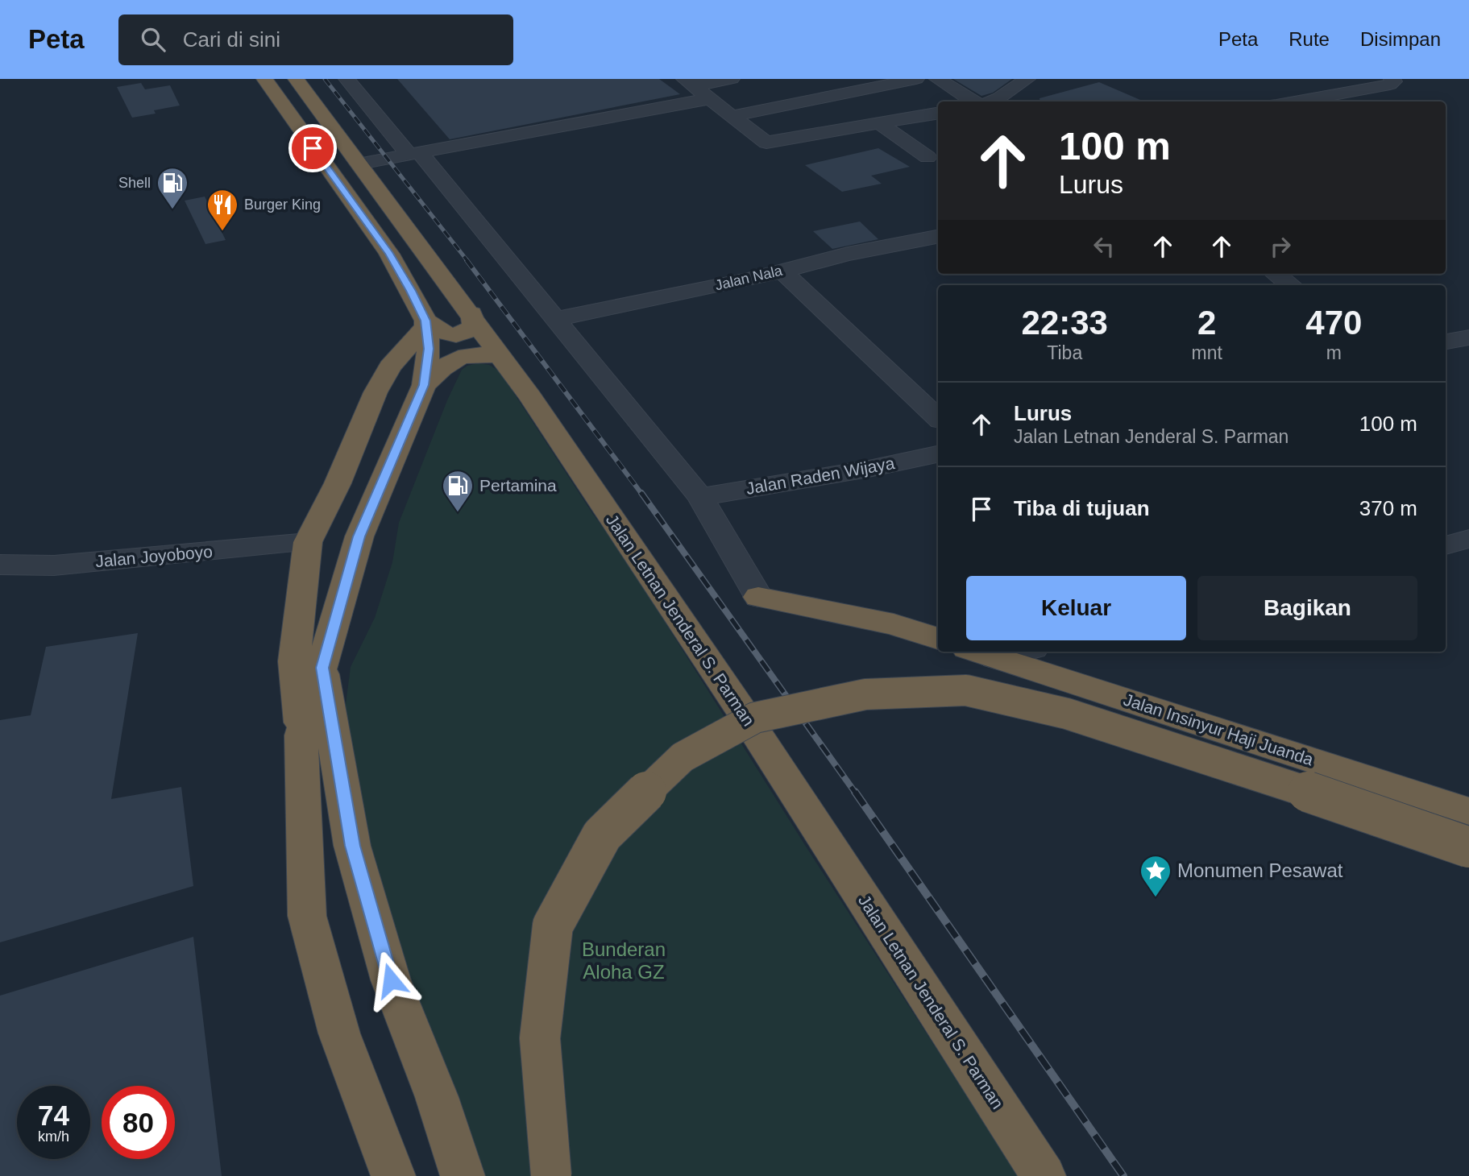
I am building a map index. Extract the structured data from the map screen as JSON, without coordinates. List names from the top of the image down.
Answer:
{
  "streets": {
    "highway": ["Jalan Letnan Jenderal S. Parman", "Jalan Insinyur Haji Juanda"],
    "street": ["Jalan Nala", "Jalan Raden Wijaya", "Jalan Joyoboyo"]
  },
  "parks": ["Bunderan Aloha GZ"],
  "places": {
    "fuel station": ["Shell", "Pertamina"],
    "restaurant": ["Burger King"],
    "place": ["Monumen Pesawat"]
  },
  "page": {
    "header": "Peta",
    "search": "Cari di sini",
    "nav": ["Peta", "Rute", "Disimpan"],
    "turn": ["100 m", "Lurus"],
    "eta": [
      "22:33",
      "Tiba",
      "2",
      "mnt",
      "470",
      "m"
    ],
    "list": [
      {
        "name": "Lurus",
        "note": "Jalan Letnan Jenderal S. Parman",
        "value": "100 m"
      },
      {
        "name": "Tiba di tujuan",
        "value": "370 m"
      }
    ],
    "buttons": ["Keluar", "Bagikan"],
    "speed": "74 km/h",
    "limit": "80"
  }
}
